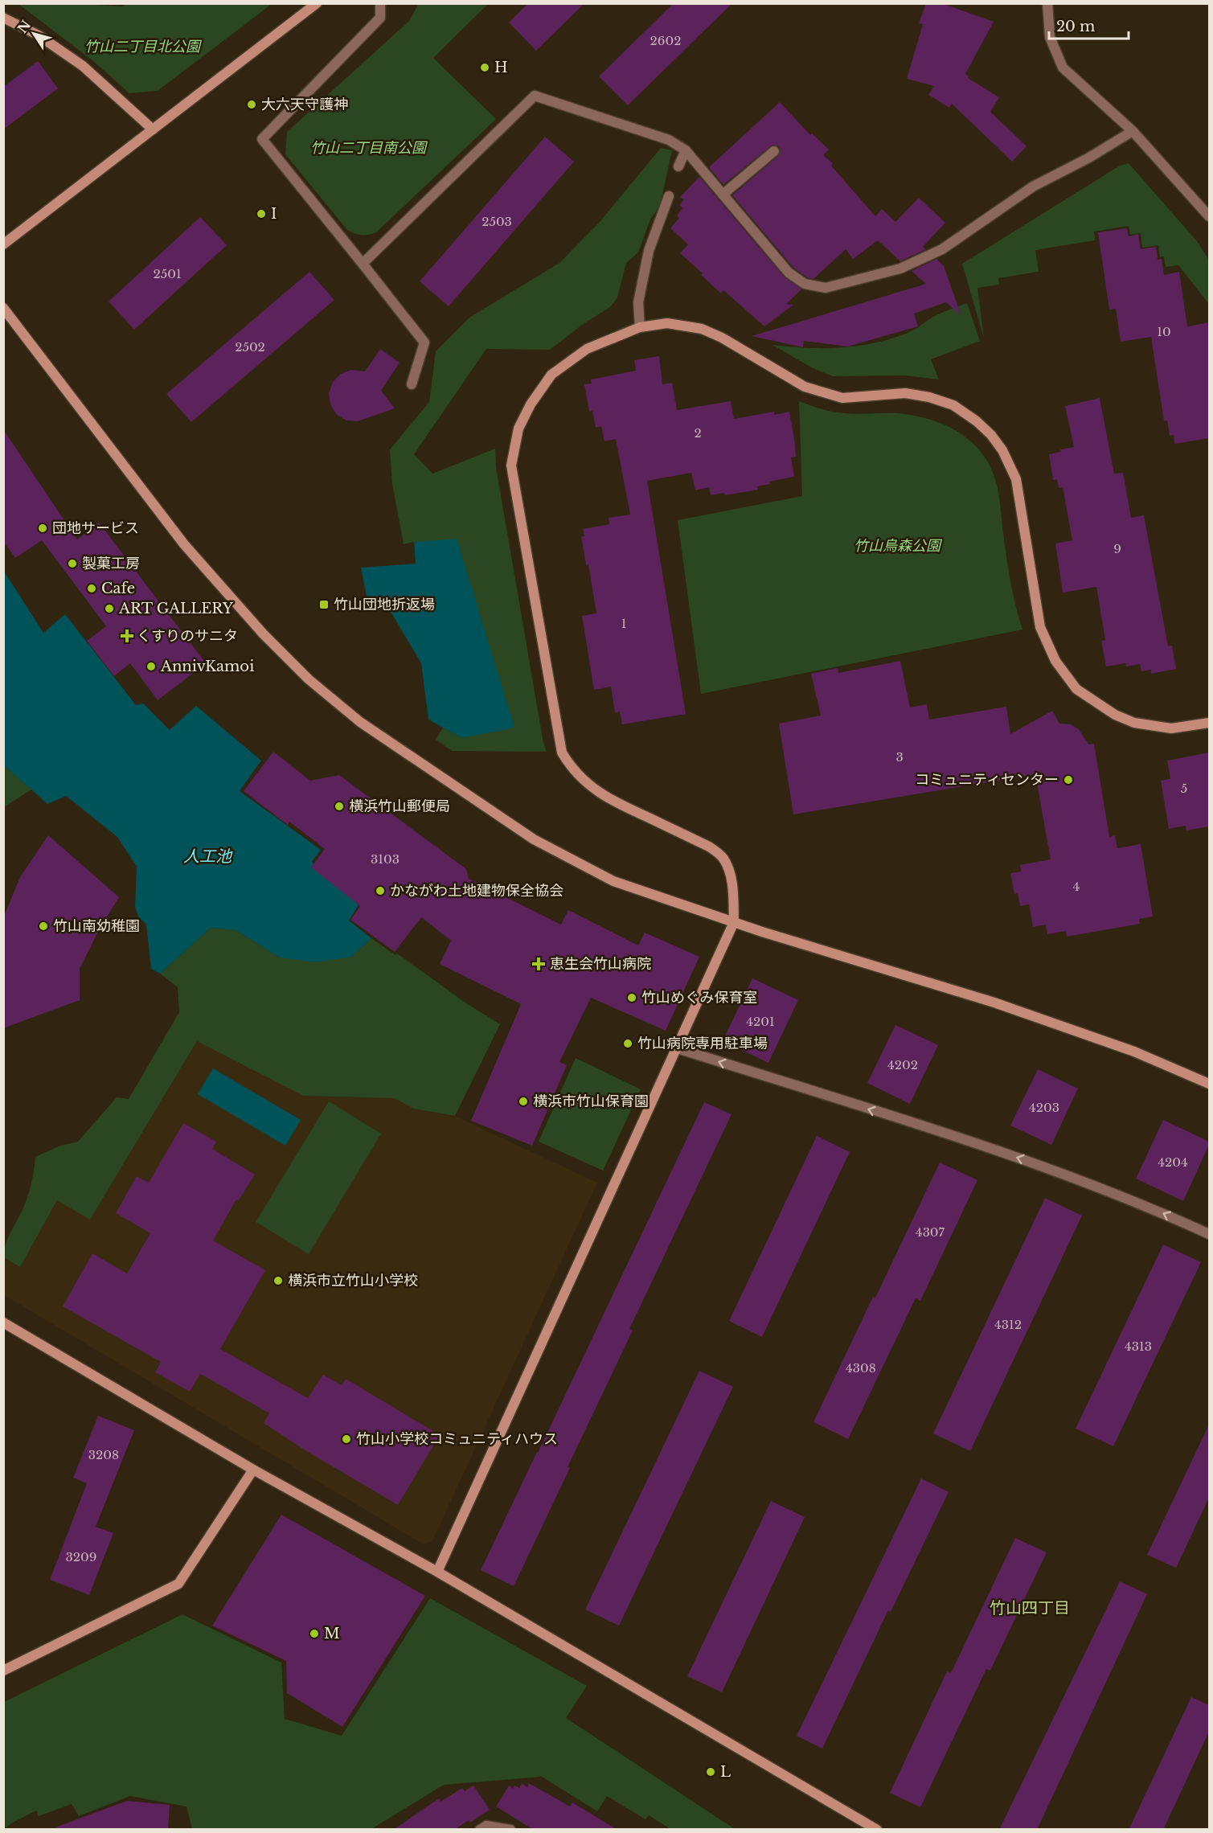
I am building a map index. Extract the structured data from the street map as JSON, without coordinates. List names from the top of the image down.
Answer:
{
  "districts": ["竹山四丁目"],
  "water": ["人工池"],
  "parks": ["竹山二丁目北公園", "竹山二丁目南公園", "竹山烏森公園"],
  "places": {
    "other": [
      "H",
      "大六天守護神",
      "I",
      "団地サービス",
      "製菓工房",
      "Cafe",
      "ART GALLERY",
      "AnnivKamoi",
      "コミュニティセンター",
      "横浜竹山郵便局",
      "かながわ土地建物保全協会",
      "竹山南幼稚園",
      "竹山めぐみ保育室",
      "竹山病院専用駐車場",
      "横浜市竹山保育園",
      "横浜市立竹山小学校",
      "竹山小学校コミュニティハウス",
      "M",
      "L"
    ],
    "transit": ["竹山団地折返場"],
    "health": ["くすりのサニタ", "恵生会竹山病院"]
  },
  "house_numbers": [
    "2602",
    "2503",
    "2501",
    "10",
    "2502",
    "2",
    "9",
    "1",
    "3",
    "5",
    "3103",
    "4",
    "4201",
    "4202",
    "4203",
    "4204",
    "4307",
    "4312",
    "4313",
    "4308",
    "3208",
    "3209"
  ],
  "scale_bar": "20 m",
  "north": "top left"
}
